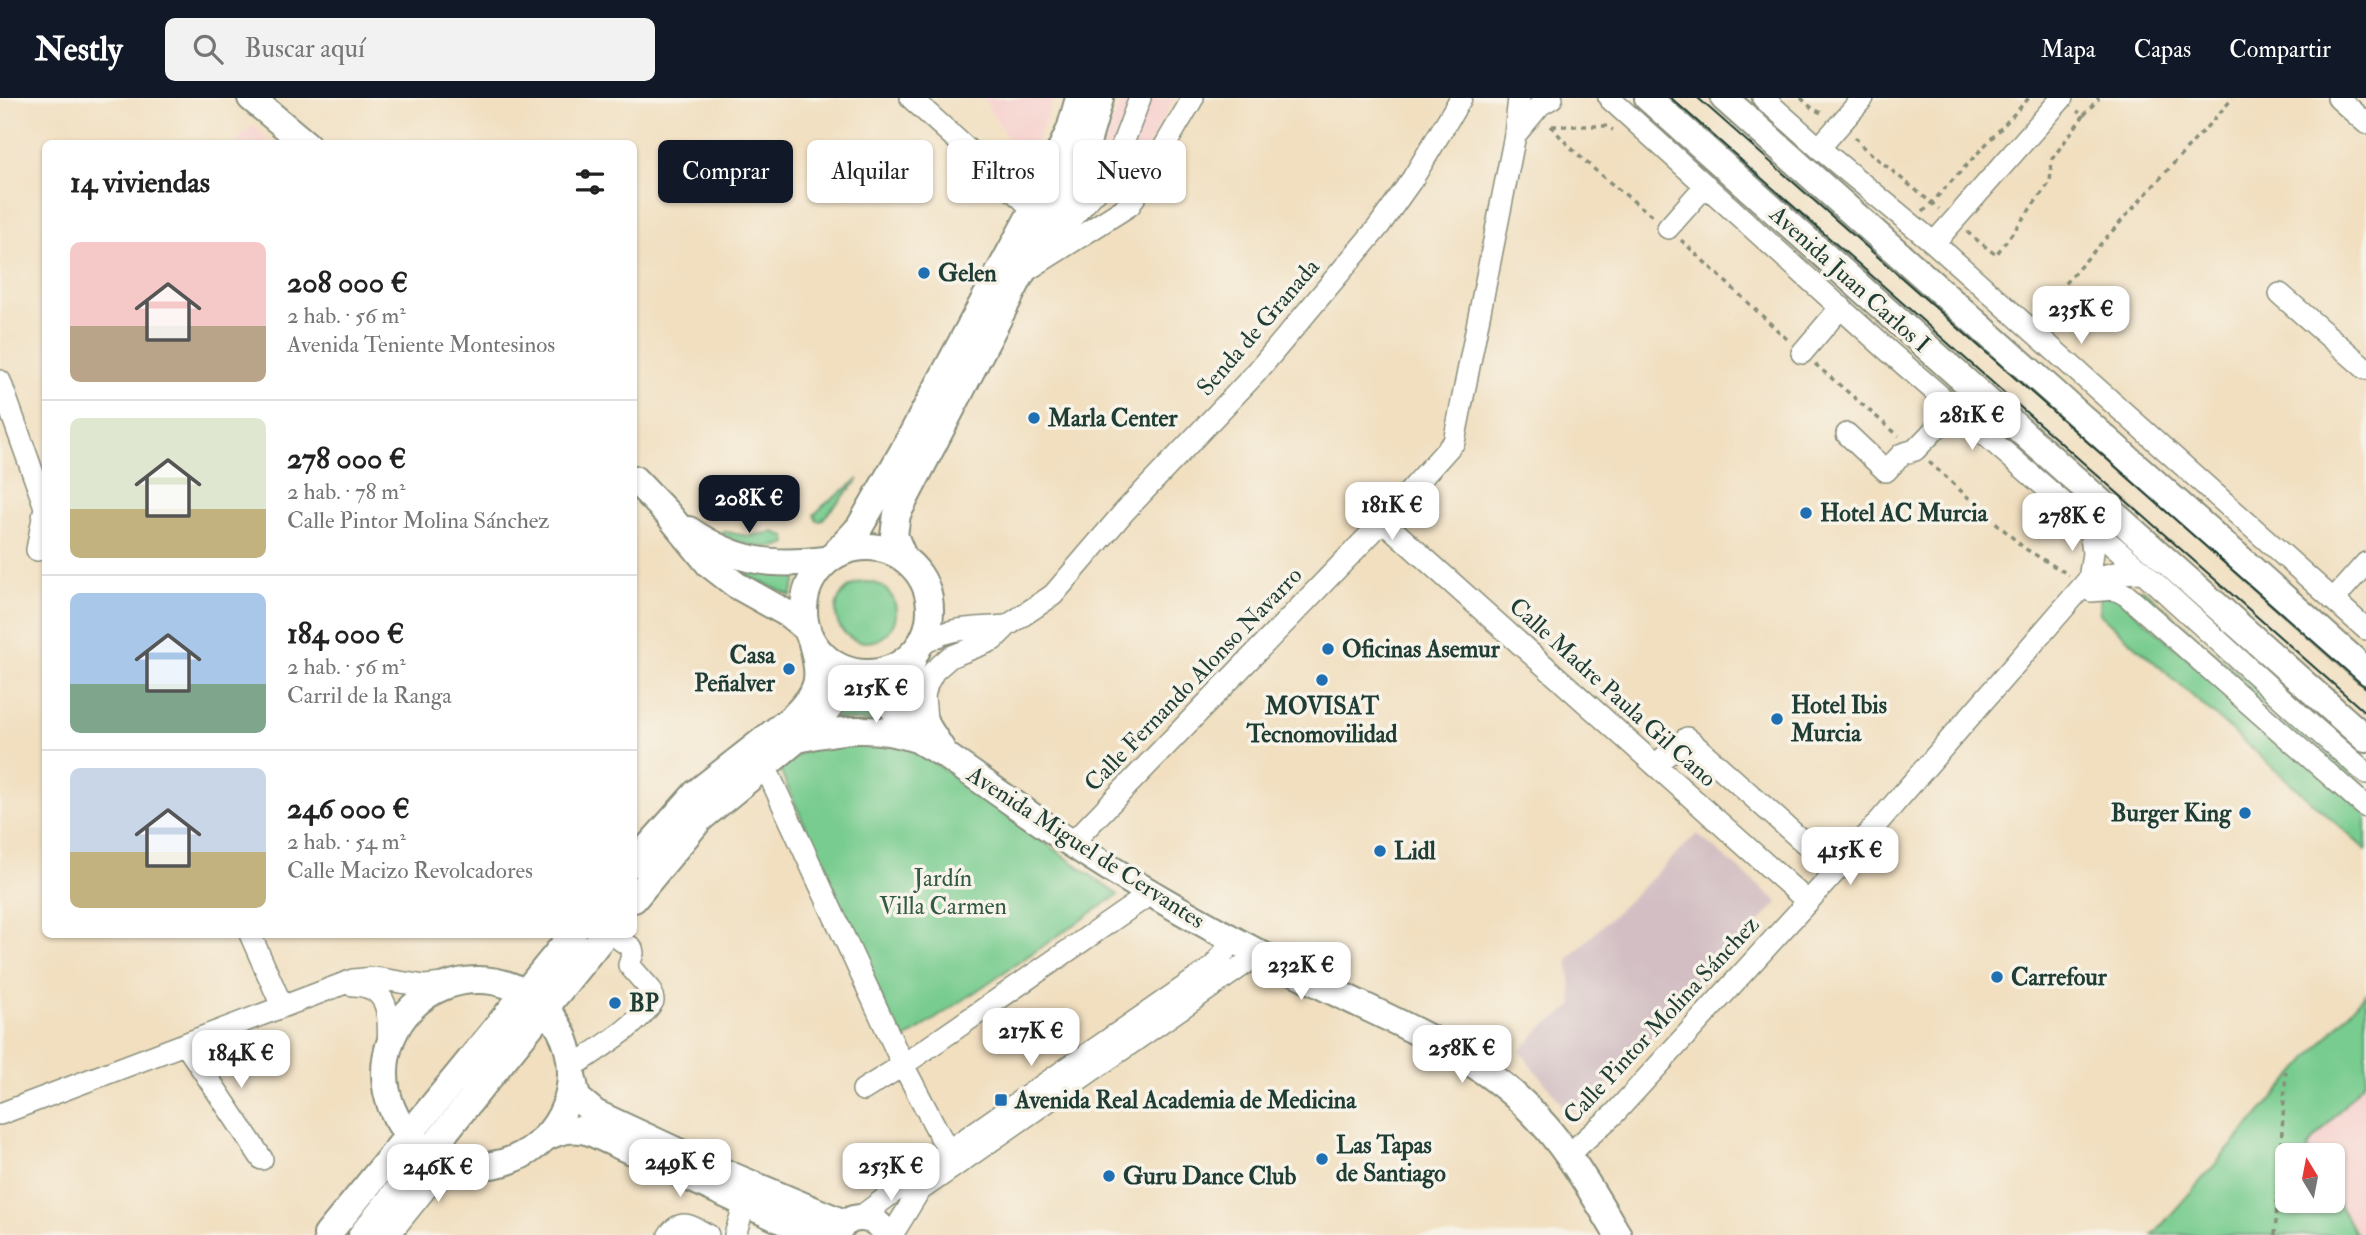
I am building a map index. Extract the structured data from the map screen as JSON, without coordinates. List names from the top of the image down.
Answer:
{
  "streets": {
    "main road": ["Avenida Juan Carlos I", "Avenida Miguel de Cervantes"],
    "street": [
      "Senda de Granada",
      "Calle Fernando Alonso Navarro",
      "Calle Madre Paula Gil Cano",
      "Calle Pintor Molina Sánchez"
    ]
  },
  "crossings": [
    ["Senda de Granada", "Avenida Miguel de Cervantes"],
    ["Calle Fernando Alonso Navarro", "Calle Madre Paula Gil Cano"],
    ["Calle Fernando Alonso Navarro", "Avenida Miguel de Cervantes"],
    ["Calle Madre Paula Gil Cano", "Calle Pintor Molina Sánchez"],
    ["Avenida Miguel de Cervantes", "Calle Pintor Molina Sánchez"]
  ],
  "parks": ["Jardín Villa Carmen"],
  "places": {
    "other": [
      "Gelen",
      "Marla Center",
      "Hotel AC Murcia",
      "Oficinas Asemur",
      "Casa Peñalver",
      "MOVISAT Tecnomovilidad",
      "Hotel Ibis Murcia",
      "Burger King",
      "Lidl",
      "Carrefour",
      "BP",
      "Las Tapas de Santiago",
      "Guru Dance Club"
    ],
    "transit": ["Avenida Real Academia de Medicina"]
  },
  "north": "top",
  "page": {
    "header": "Nestly",
    "search": "Buscar aquí",
    "nav": ["Mapa", "Capas", "Compartir"],
    "chip": [
      "Comprar",
      "Alquilar",
      "Filtros",
      "Nuevo"
    ],
    "heading": "14 viviendas",
    "list": [
      {
        "name": "208 000 €",
        "note": "2 hab. · 56 m² · Avenida Teniente Montesinos"
      },
      {
        "name": "278 000 €",
        "note": "2 hab. · 78 m² · Calle Pintor Molina Sánchez"
      },
      {
        "name": "184 000 €",
        "note": "2 hab. · 56 m² · Carril de la Ranga"
      },
      {
        "name": "246 000 €",
        "note": "2 hab. · 54 m² · Calle Macizo Revolcadores"
      }
    ],
    "price": [
      "235K €",
      "281K €",
      "208K €",
      "181K €",
      "278K €",
      "215K €",
      "415K €",
      "232K €",
      "217K €",
      "258K €",
      "184K €",
      "249K €",
      "253K €",
      "246K €"
    ]
  }
}
